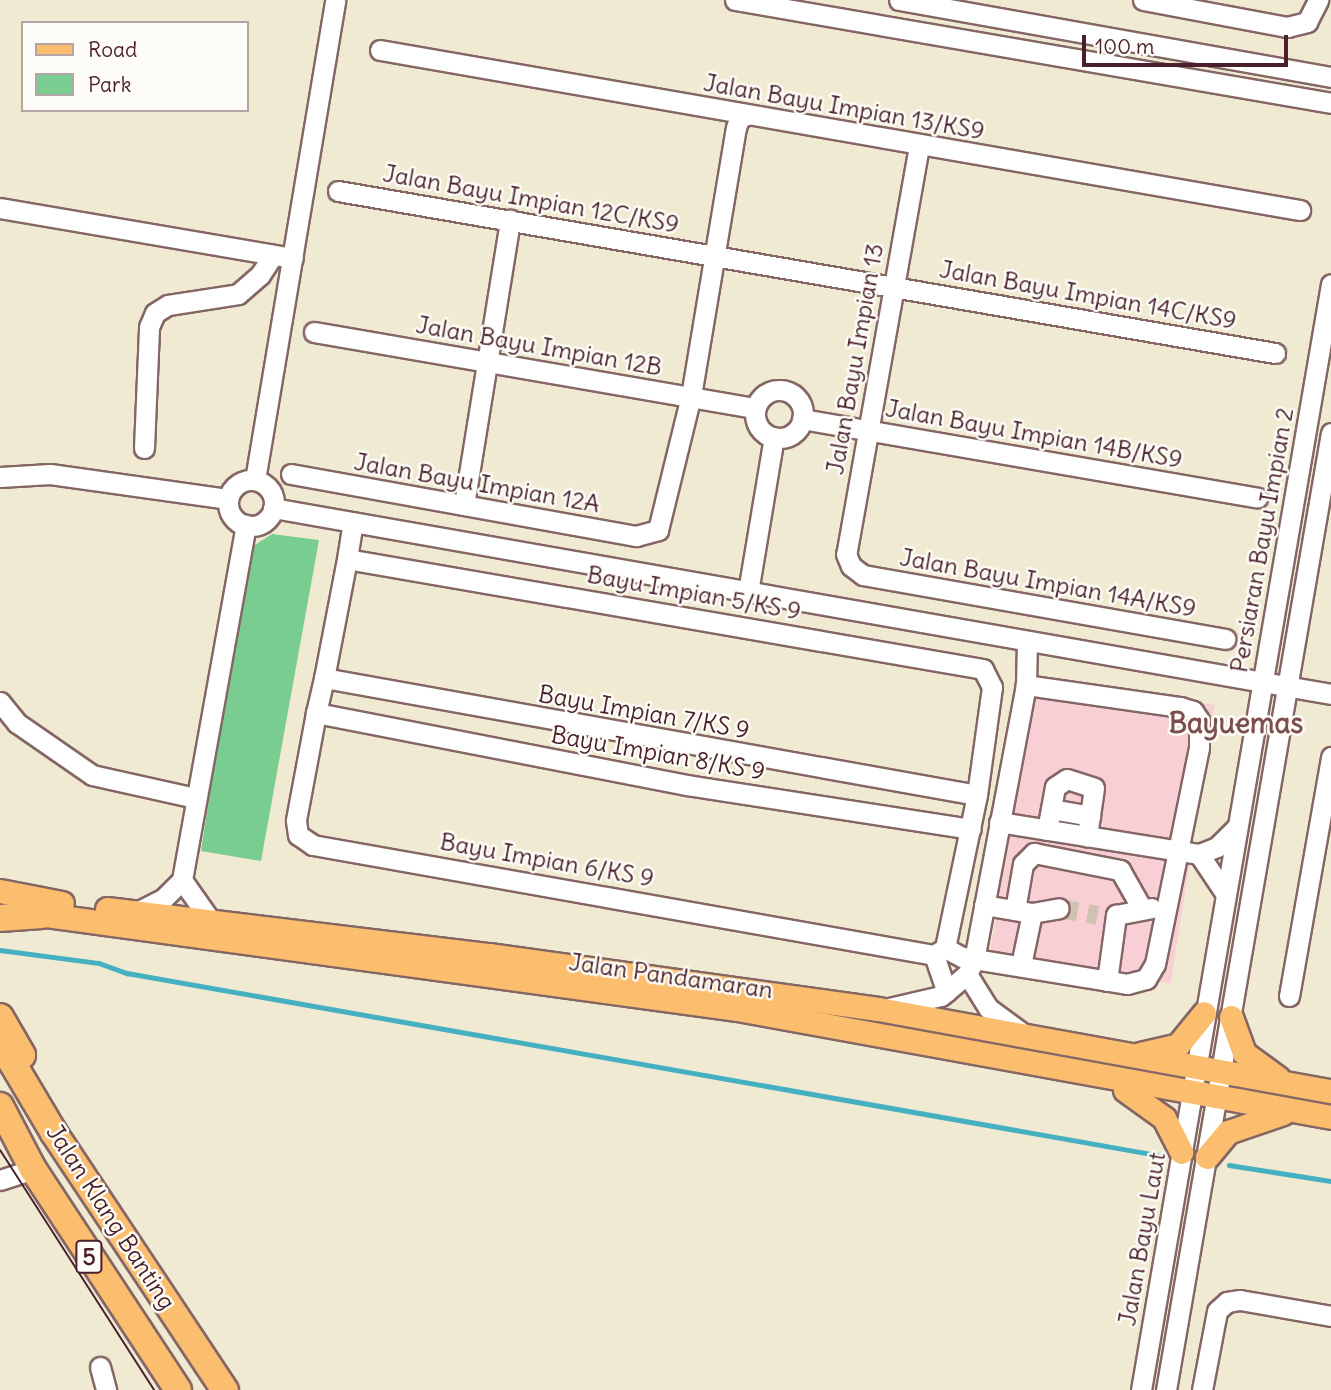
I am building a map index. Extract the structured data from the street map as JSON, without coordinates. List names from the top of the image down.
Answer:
{
  "streets": {
    "highway": ["Jalan Klang Banting", "5"],
    "main road": ["Jalan Pandamaran"],
    "street": [
      "Jalan Bayu Impian 13/KS9",
      "Jalan Bayu Impian 12C/KS9",
      "Jalan Bayu Impian 14C/KS9",
      "Jalan Bayu Impian 12B",
      "Jalan Bayu Impian 13",
      "Jalan Bayu Impian 14B/KS9",
      "Jalan Bayu Impian 12A",
      "Persiaran Bayu Impian 2",
      "Jalan Bayu Impian 14A/KS9",
      "Bayu Impian 5/KS 9",
      "Bayu Impian 7/KS 9",
      "Bayu Impian 8/KS 9",
      "Bayu Impian 6/KS 9",
      "Jalan Bayu Laut"
    ]
  },
  "crossings": [
    ["Jalan Bayu Impian 13/KS9", "Jalan Bayu Impian 13"],
    ["Jalan Bayu Impian 12C/KS9", "Jalan Bayu Impian 14C/KS9"],
    ["Jalan Bayu Impian 12C/KS9", "Jalan Bayu Impian 13"],
    ["Jalan Bayu Impian 14C/KS9", "Jalan Bayu Impian 13"],
    ["Jalan Bayu Impian 12B", "Jalan Bayu Impian 14B/KS9"],
    ["Jalan Bayu Impian 12B", "Jalan Bayu Impian 12A"],
    ["Jalan Bayu Impian 13", "Jalan Bayu Impian 14B/KS9"],
    ["Jalan Bayu Impian 13", "Jalan Bayu Impian 14A/KS9"],
    ["Persiaran Bayu Impian 2", "Jalan Pandamaran"],
    ["Persiaran Bayu Impian 2", "Jalan Bayu Laut"],
    ["Bayu Impian 5/KS 9", "Bayu Impian 7/KS 9"],
    ["Bayu Impian 8/KS 9", "Bayu Impian 6/KS 9"],
    ["Jalan Pandamaran", "Jalan Bayu Laut"]
  ],
  "districts": ["Bayuemas"],
  "legend": ["Road", "Park"],
  "scale_bar": "100 m"
}
